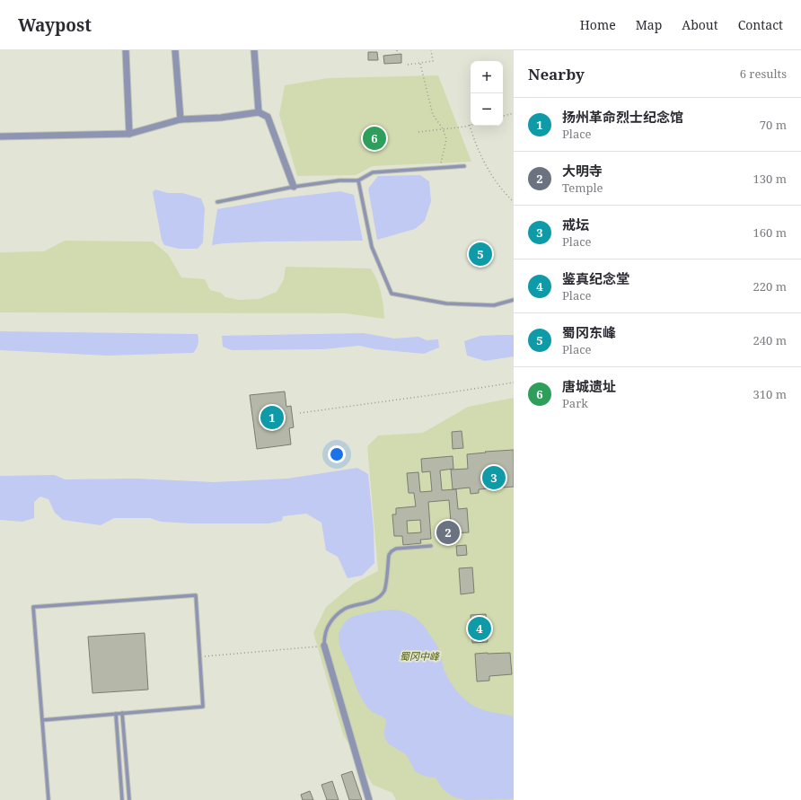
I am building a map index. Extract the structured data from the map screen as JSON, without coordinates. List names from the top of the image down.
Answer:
{
  "parks": ["蜀冈中峰"],
  "page": {
    "header": "Waypost",
    "nav": [
      "Home",
      "Map",
      "About",
      "Contact"
    ],
    "heading": ["Nearby", "6 results"],
    "map_buttons": ["+", "−"],
    "list": [
      {
        "mark": "1",
        "name": "扬州革命烈士纪念馆",
        "note": "Place",
        "value": "70 m"
      },
      {
        "mark": "2",
        "name": "大明寺",
        "note": "Temple",
        "value": "130 m"
      },
      {
        "mark": "3",
        "name": "戒坛",
        "note": "Place",
        "value": "160 m"
      },
      {
        "mark": "4",
        "name": "鉴真纪念堂",
        "note": "Place",
        "value": "220 m"
      },
      {
        "mark": "5",
        "name": "蜀冈东峰",
        "note": "Place",
        "value": "240 m"
      },
      {
        "mark": "6",
        "name": "唐城遗址",
        "note": "Park",
        "value": "310 m"
      }
    ],
    "pins": [
      "6",
      "5",
      "1",
      "3",
      "2",
      "4"
    ]
  }
}
